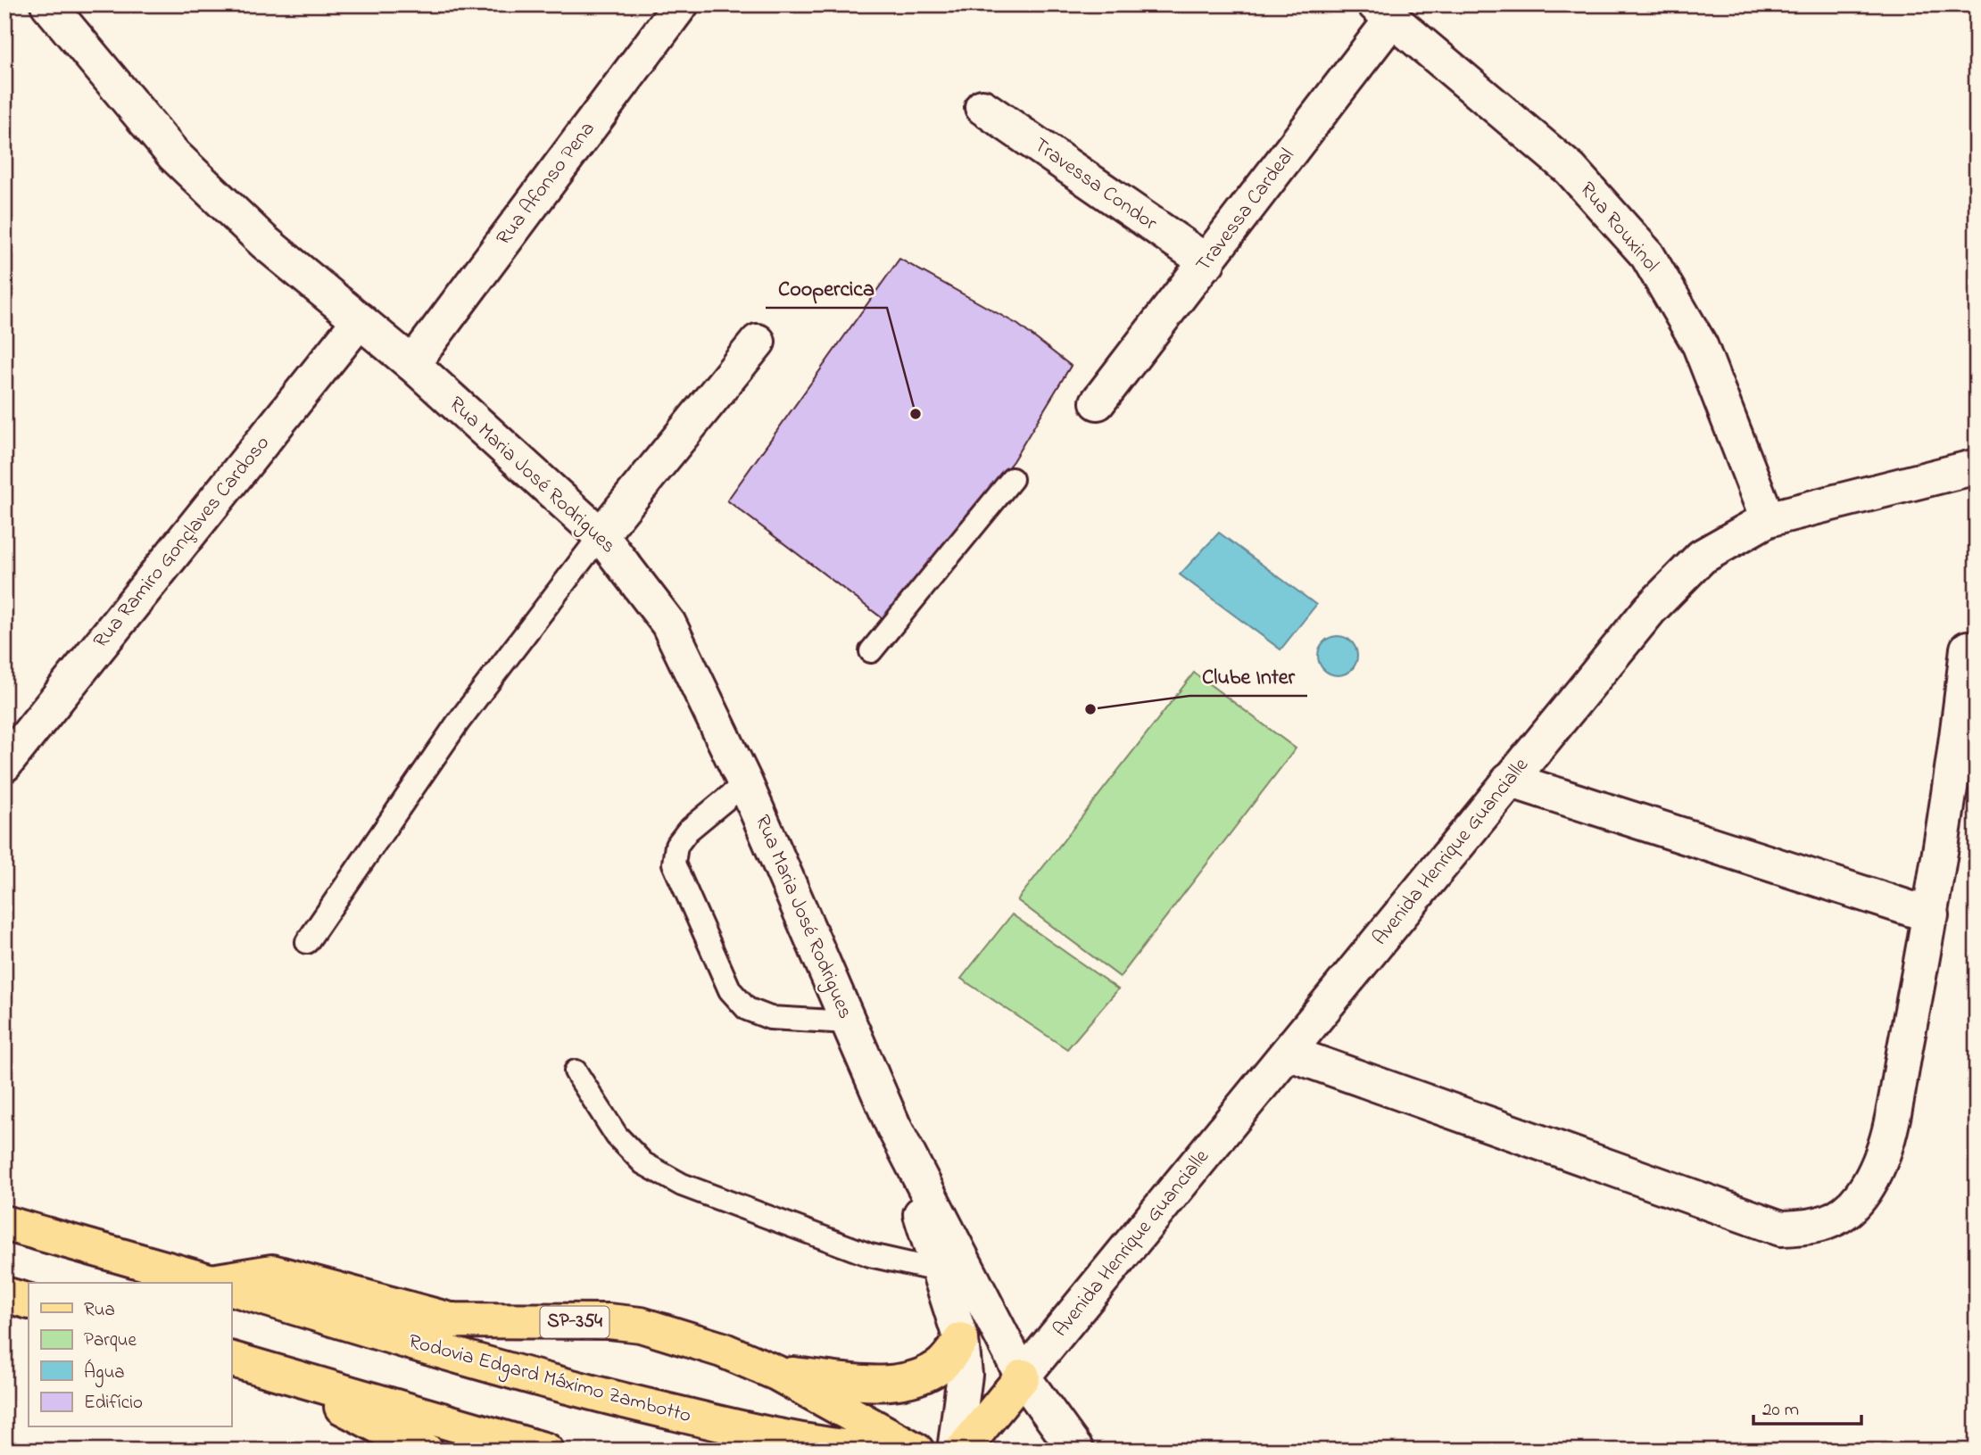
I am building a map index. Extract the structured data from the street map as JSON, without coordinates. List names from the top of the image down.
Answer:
{
  "streets": {
    "main road": ["SP-354", "Rodovia Edgard Máximo Zambotto"],
    "street": [
      "Rua Afonso Pena",
      "Travessa Condor",
      "Travessa Cardeal",
      "Rua Rouxinol",
      "Rua Maria José Rodrigues",
      "Rua Ramiro Gonçlaves Cardoso",
      "Avenida Henrique Guancialle"
    ]
  },
  "crossings": [
    ["Rua Afonso Pena", "Rua Maria José Rodrigues"],
    ["Travessa Condor", "Travessa Cardeal"],
    ["Travessa Cardeal", "Rua Rouxinol"],
    ["Rua Rouxinol", "Avenida Henrique Guancialle"],
    ["Rua Maria José Rodrigues", "Rua Ramiro Gonçlaves Cardoso"]
  ],
  "places": ["Coopercica", "Clube Inter"],
  "legend": [
    "Rua",
    "Parque",
    "Água",
    "Edifício"
  ],
  "scale_bar": "20 m"
}
